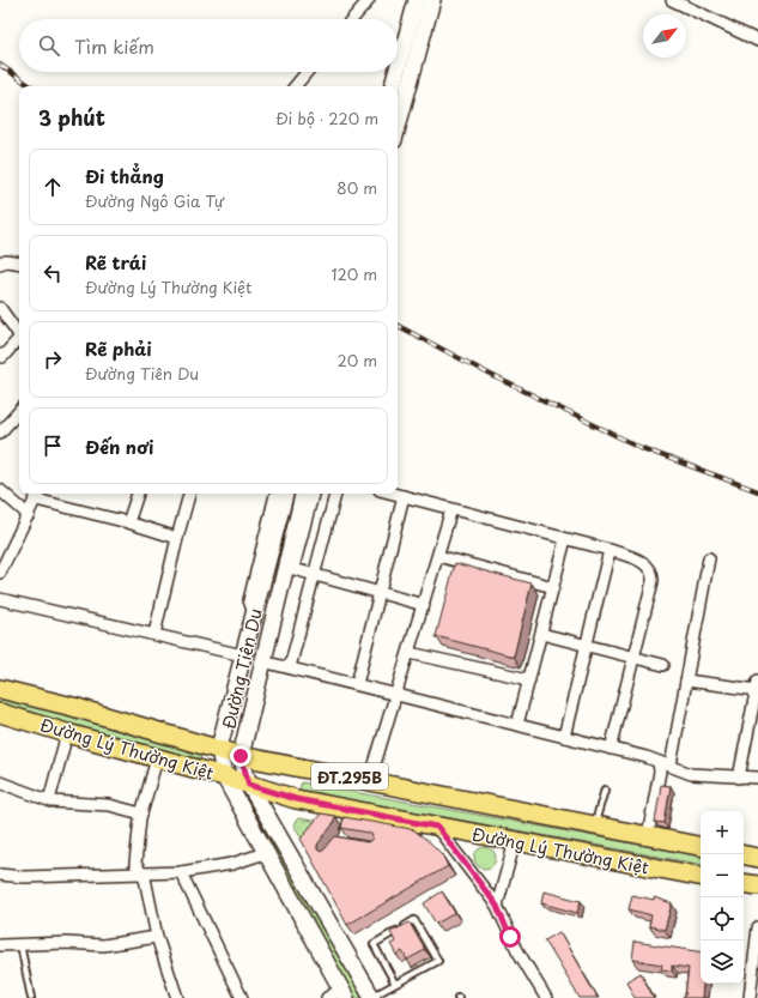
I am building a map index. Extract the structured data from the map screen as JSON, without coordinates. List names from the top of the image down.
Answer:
{
  "streets": {
    "main road": ["Đường Tiên Du", "Đường Lý Thường Kiệt", "ĐT.295B"]
  },
  "crossings": [
    ["Đường Tiên Du", "Đường Lý Thường Kiệt"]
  ],
  "north": "top right",
  "page": {
    "search": "Tìm kiếm",
    "heading": ["3 phút", "Đi bộ · 220 m"],
    "list": [
      ["Đi thẳng", "Đường Ngô Gia Tự", "80 m"],
      ["Rẽ trái", "Đường Lý Thường Kiệt", "120 m"],
      ["Rẽ phải", "Đường Tiên Du", "20 m"],
      "Đến nơi"
    ],
    "map_buttons": ["+", "−"]
  }
}
